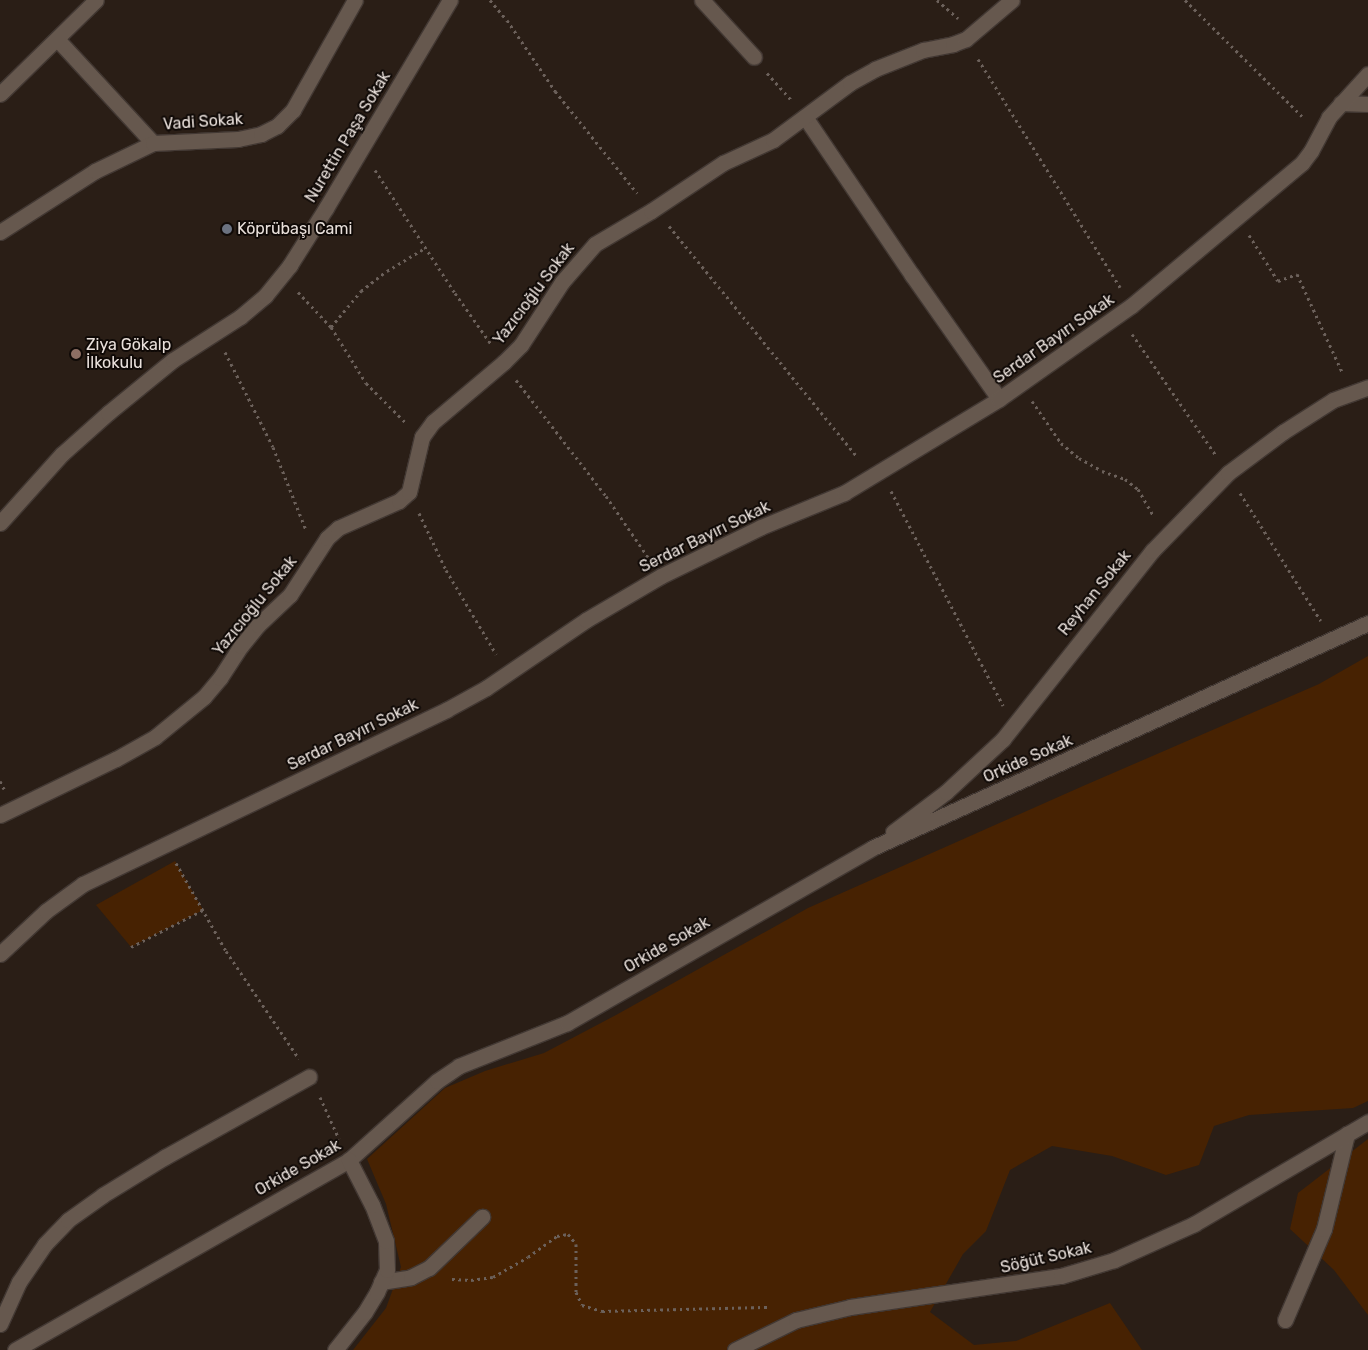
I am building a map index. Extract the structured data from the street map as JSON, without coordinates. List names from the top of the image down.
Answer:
{
  "streets": {
    "street": [
      "Vadi Sokak",
      "Nurettin Paşa Sokak",
      "Yazıcıoğlu Sokak",
      "Serdar Bayırı Sokak",
      "Reyhan Sokak",
      "Orkide Sokak",
      "Söğüt Sokak"
    ]
  },
  "crossings": [
    ["Reyhan Sokak", "Orkide Sokak"]
  ],
  "places": ["Köprübaşı Cami", "Ziya Gökalp İlkokulu"]
}
